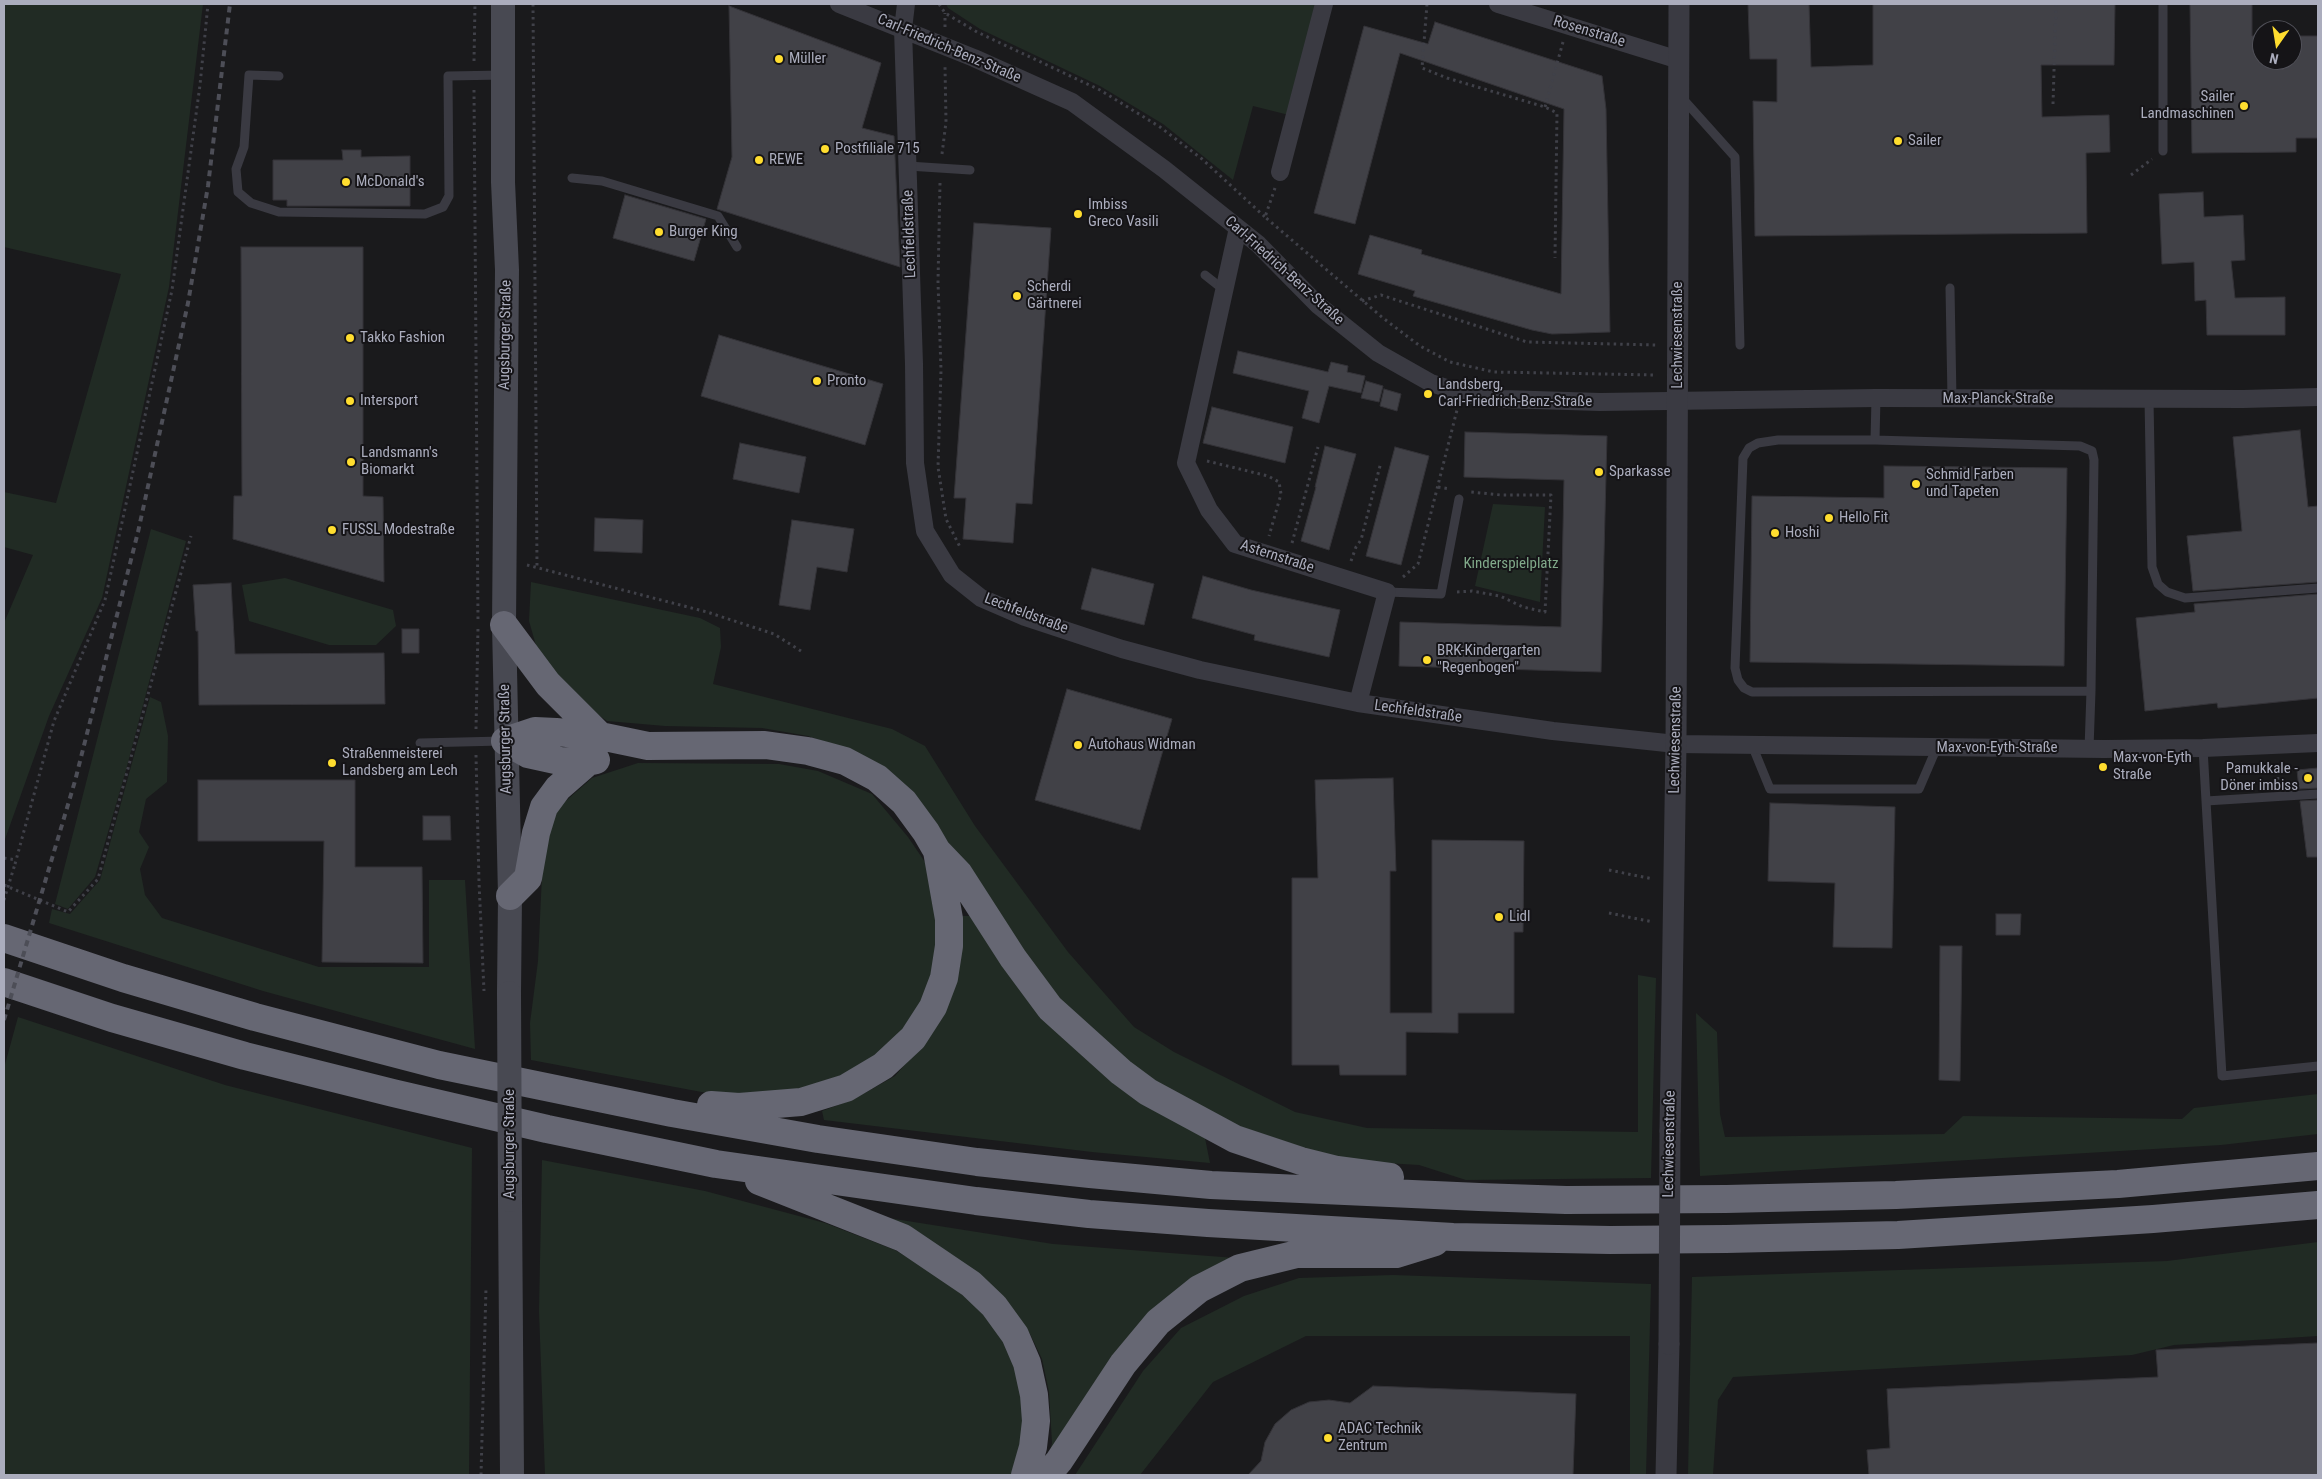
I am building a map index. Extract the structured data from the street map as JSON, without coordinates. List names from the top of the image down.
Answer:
{
  "streets": {
    "main road": ["Augsburger Straße"],
    "street": [
      "Rosenstraße",
      "Carl-Friedrich-Benz-Straße",
      "Lechfeldstraße",
      "Lechwiesenstraße",
      "Max-Planck-Straße",
      "Asternstraße",
      "Max-von-Eyth-Straße"
    ]
  },
  "crossings": [
    ["Rosenstraße", "Lechwiesenstraße"],
    ["Carl-Friedrich-Benz-Straße", "Lechfeldstraße"],
    ["Carl-Friedrich-Benz-Straße", "Lechwiesenstraße"],
    ["Carl-Friedrich-Benz-Straße", "Max-Planck-Straße"],
    ["Carl-Friedrich-Benz-Straße", "Asternstraße"],
    ["Lechfeldstraße", "Lechwiesenstraße"],
    ["Lechfeldstraße", "Max-von-Eyth-Straße"],
    ["Lechwiesenstraße", "Max-Planck-Straße"],
    ["Lechwiesenstraße", "Max-von-Eyth-Straße"]
  ],
  "parks": ["Kinderspielplatz"],
  "places": [
    "Müller",
    "Sailer Landmaschinen",
    "Sailer",
    "Postfiliale 715",
    "REWE",
    "McDonald's",
    "Imbiss Greco Vasili",
    "Burger King",
    "Scherdi Gärtnerei",
    "Takko Fashion",
    "Pronto",
    "Landsberg, Carl-Friedrich-Benz-Straße",
    "Intersport",
    "Landsmann's Biomarkt",
    "Sparkasse",
    "Schmid Farben und Tapeten",
    "Hello Fit",
    "FUSSL Modestraße",
    "Hoshi",
    "BRK-Kindergarten \"Regenbogen\"",
    "Autohaus Widman",
    "Straßenmeisterei Landsberg am Lech",
    "Max-von-Eyth Straße",
    "Pamukkale - Döner imbiss",
    "Lidl",
    "ADAC Technik Zentrum"
  ],
  "north": "bottom"
}
